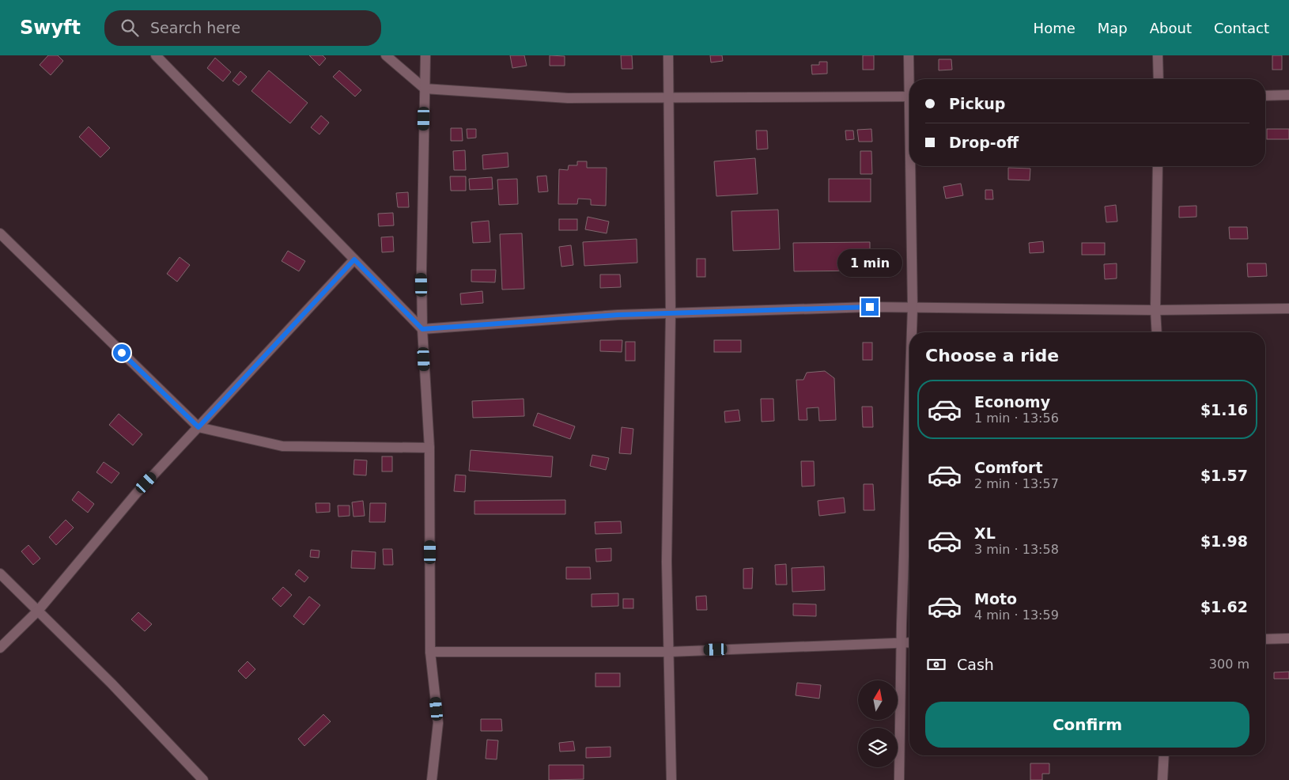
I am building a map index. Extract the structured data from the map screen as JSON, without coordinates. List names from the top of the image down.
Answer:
{
  "north": "top",
  "page": {
    "header": "Swyft",
    "search": "Search here",
    "nav": [
      "Home",
      "Map",
      "About",
      "Contact"
    ],
    "banner": ["Pickup", "Drop-off"],
    "bubble": "1 min",
    "heading": "Choose a ride",
    "list": [
      {
        "name": "Economy",
        "note": "1 min · 13:56",
        "value": "$1.16"
      },
      {
        "name": "Comfort",
        "note": "2 min · 13:57",
        "value": "$1.57"
      },
      {
        "name": "XL",
        "note": "3 min · 13:58",
        "value": "$1.98"
      },
      {
        "name": "Moto",
        "note": "4 min · 13:59",
        "value": "$1.62"
      }
    ],
    "pay": ["Cash", "300 m"],
    "buttons": "Confirm"
  }
}
